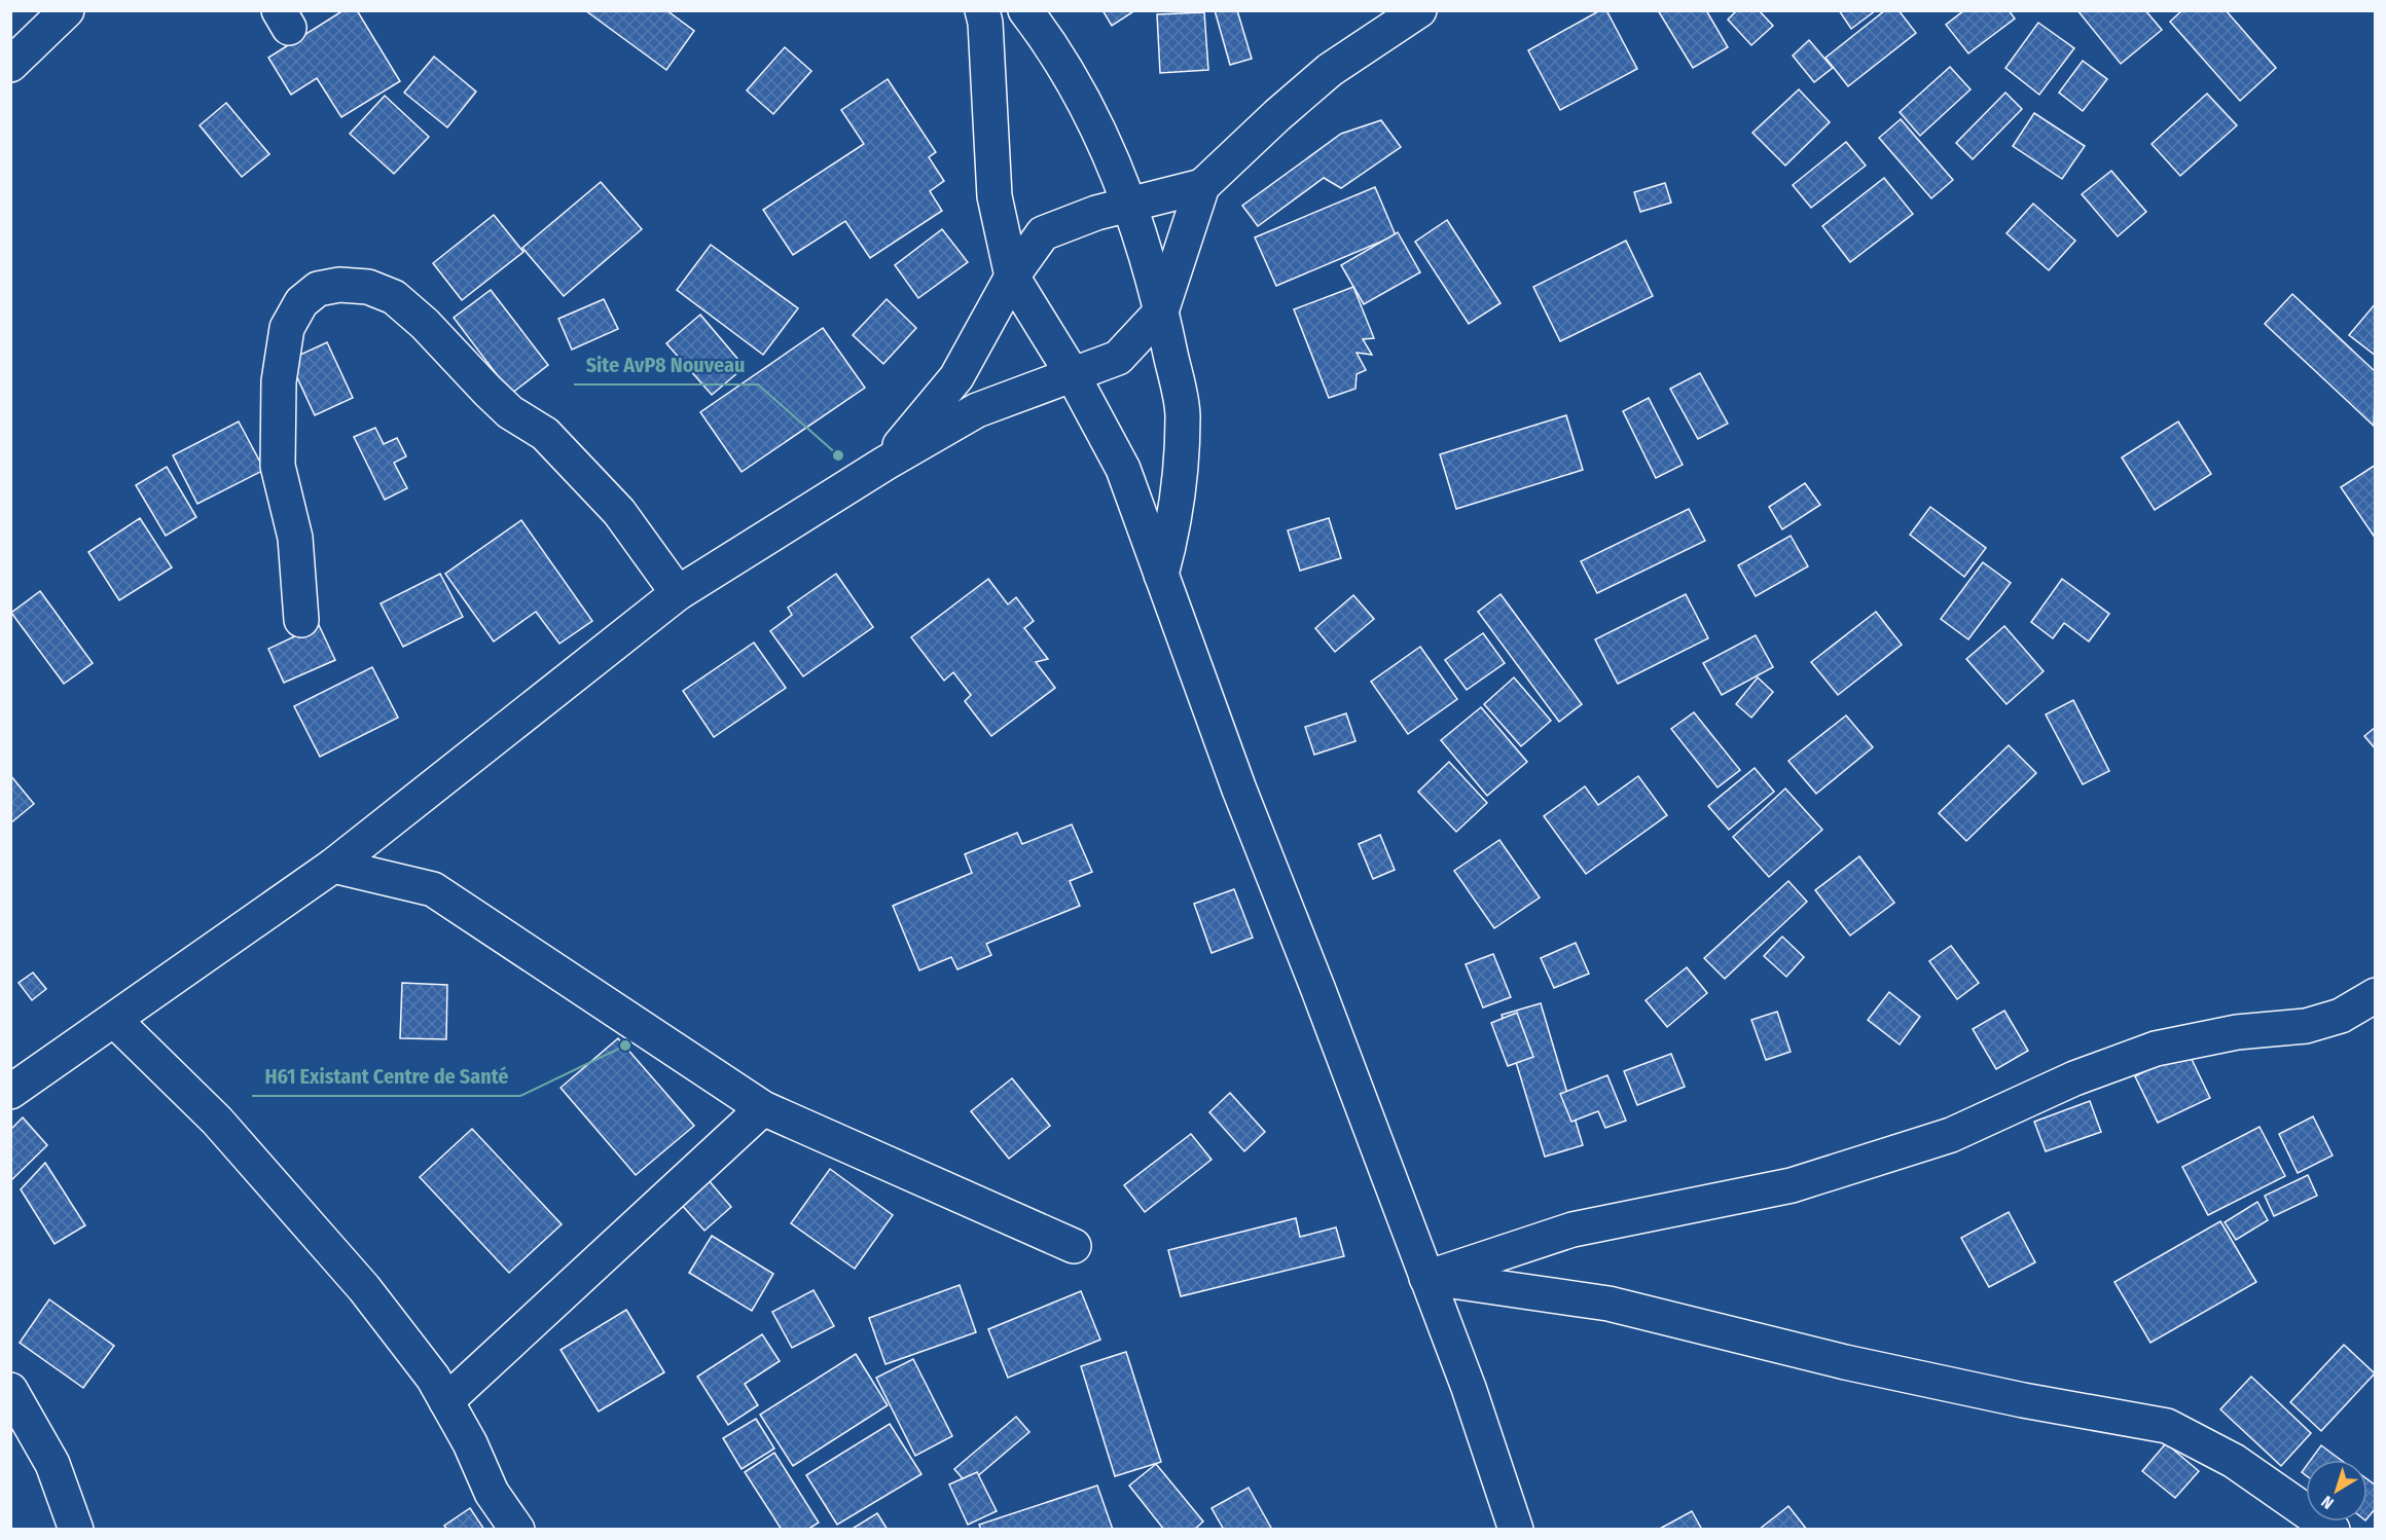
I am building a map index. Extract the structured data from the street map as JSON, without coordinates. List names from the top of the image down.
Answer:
{
  "places": ["Site AvP8 Nouveau", "H61 Existant Centre de Santé"],
  "north": "bottom left"
}
